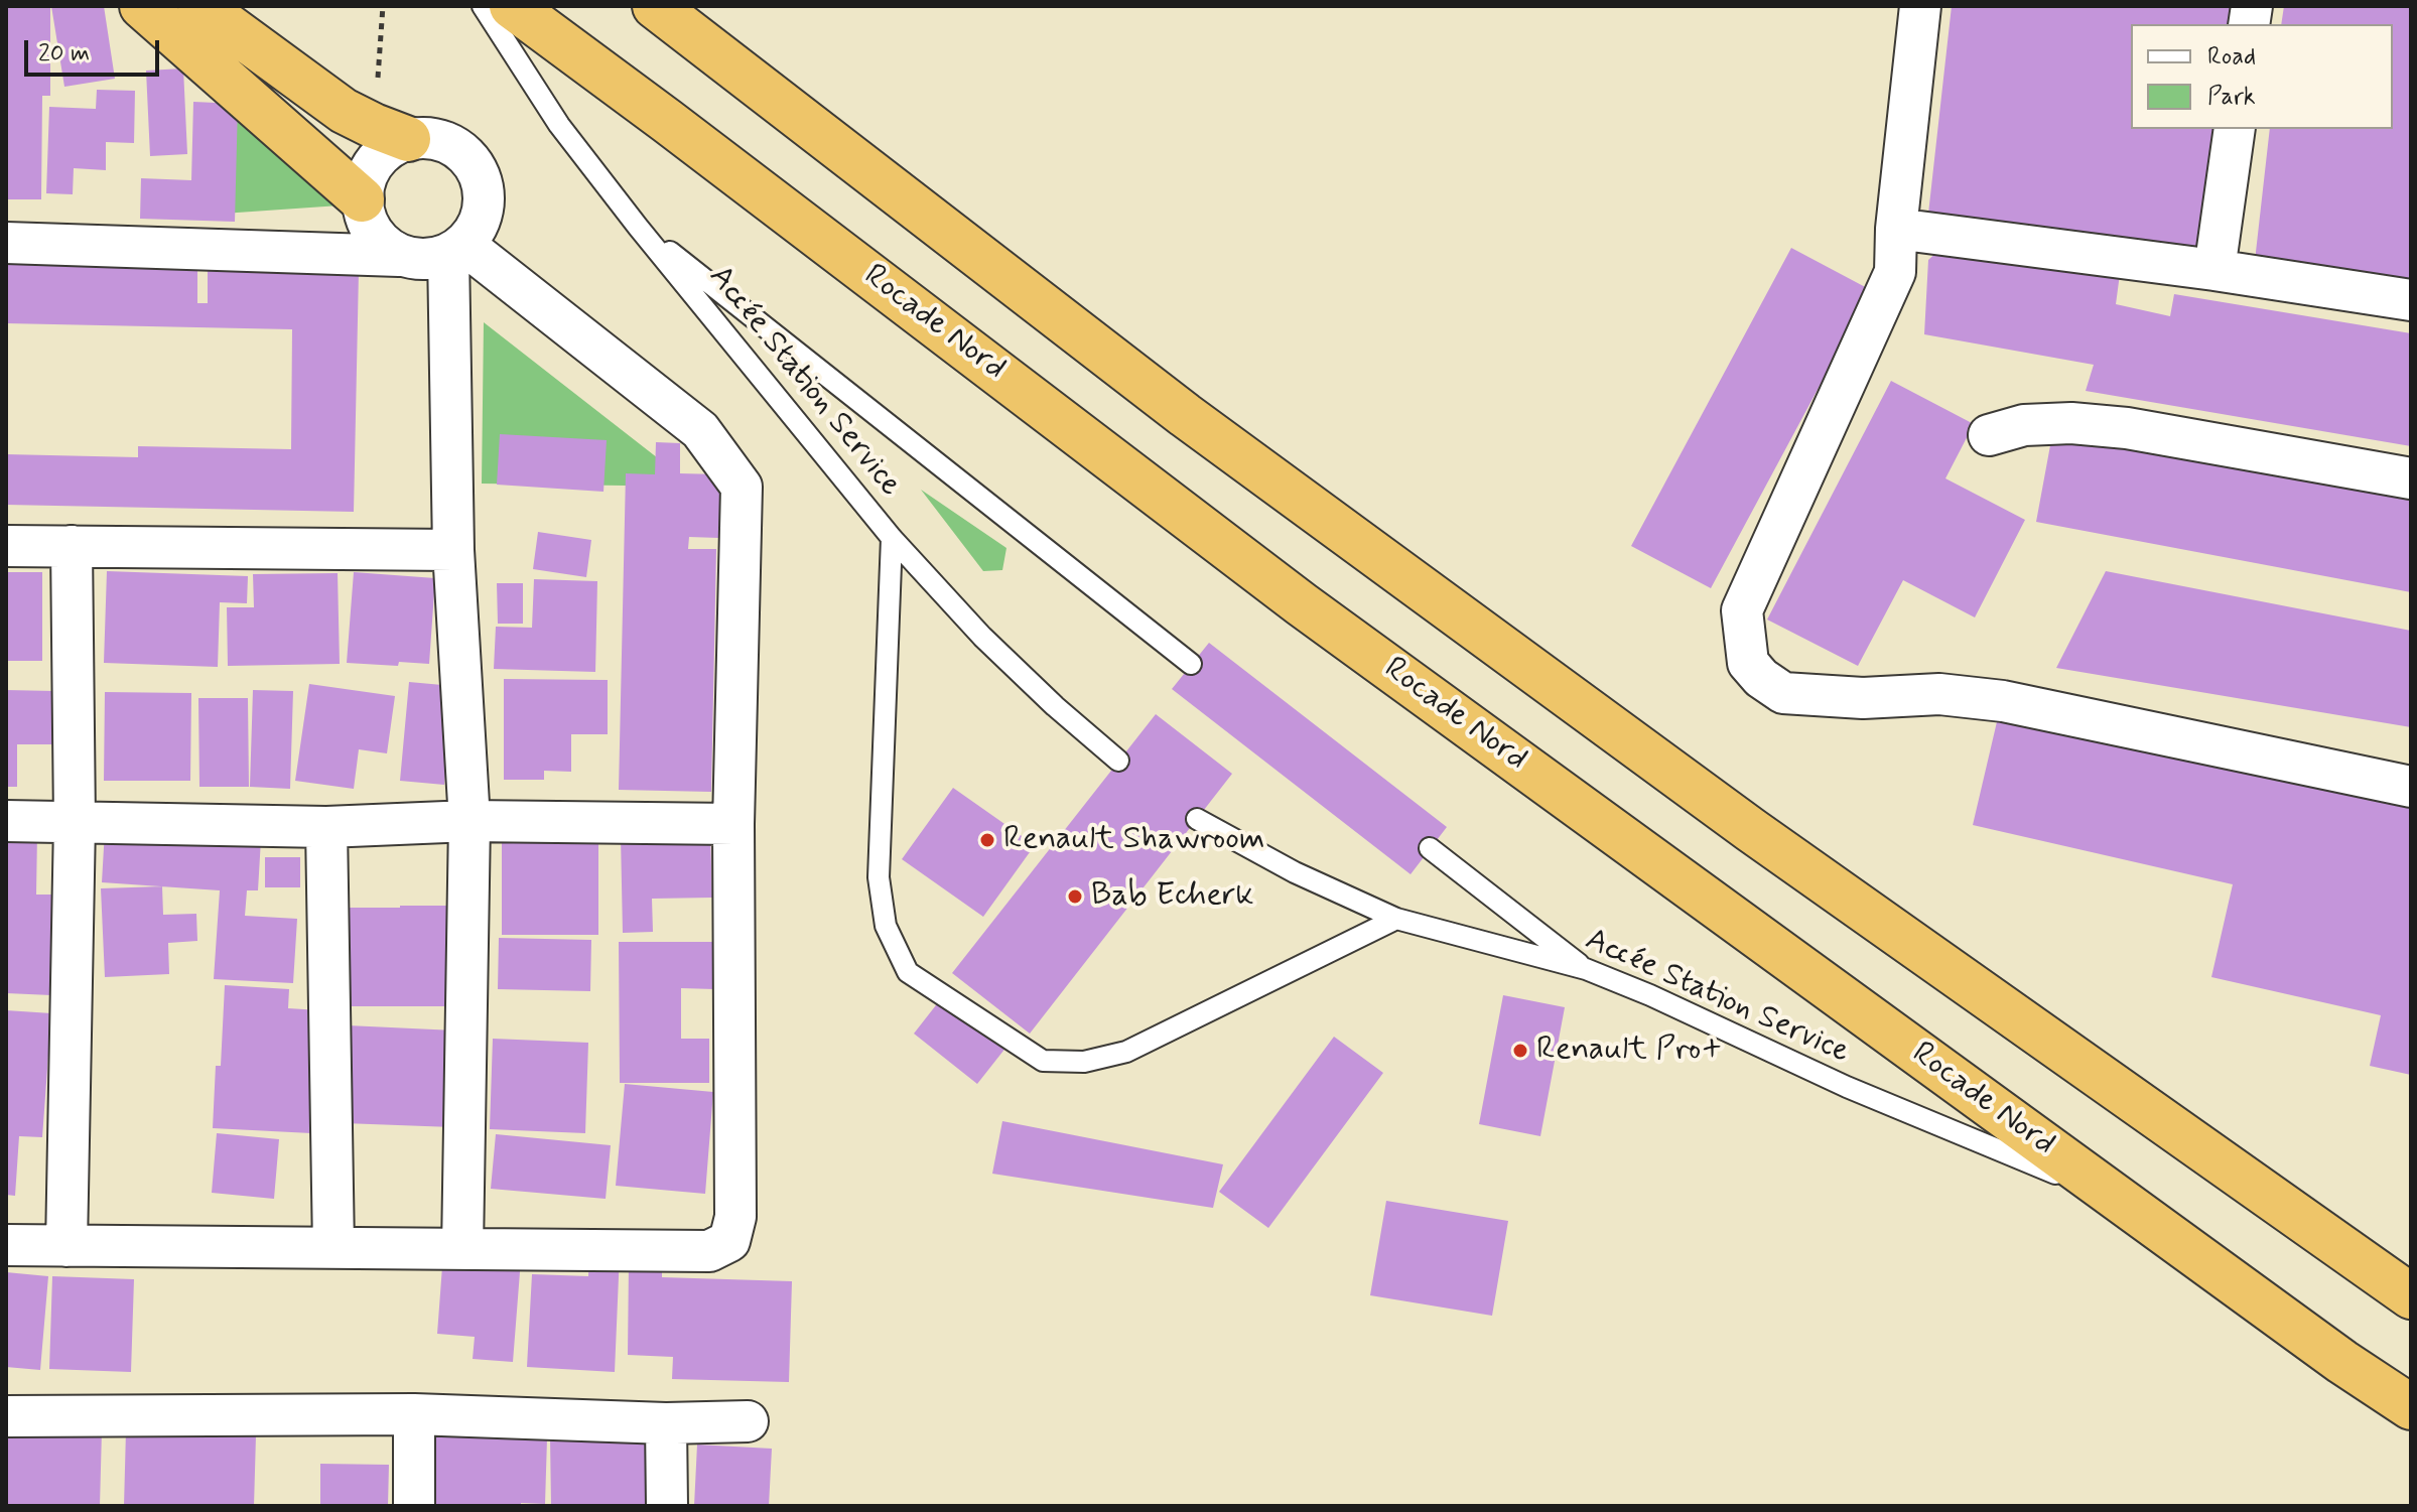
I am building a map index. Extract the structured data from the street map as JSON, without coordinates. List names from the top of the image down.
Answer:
{
  "streets": {
    "highway": ["Rocade Nord"],
    "lane": ["Accée Station Service"]
  },
  "crossings": [
    ["Rocade Nord", "Accée Station Service"]
  ],
  "places": ["Renault Shawroom", "Bab Echerk", "Renault Pro+"],
  "legend": ["Road", "Park"],
  "scale_bar": "20 m"
}
